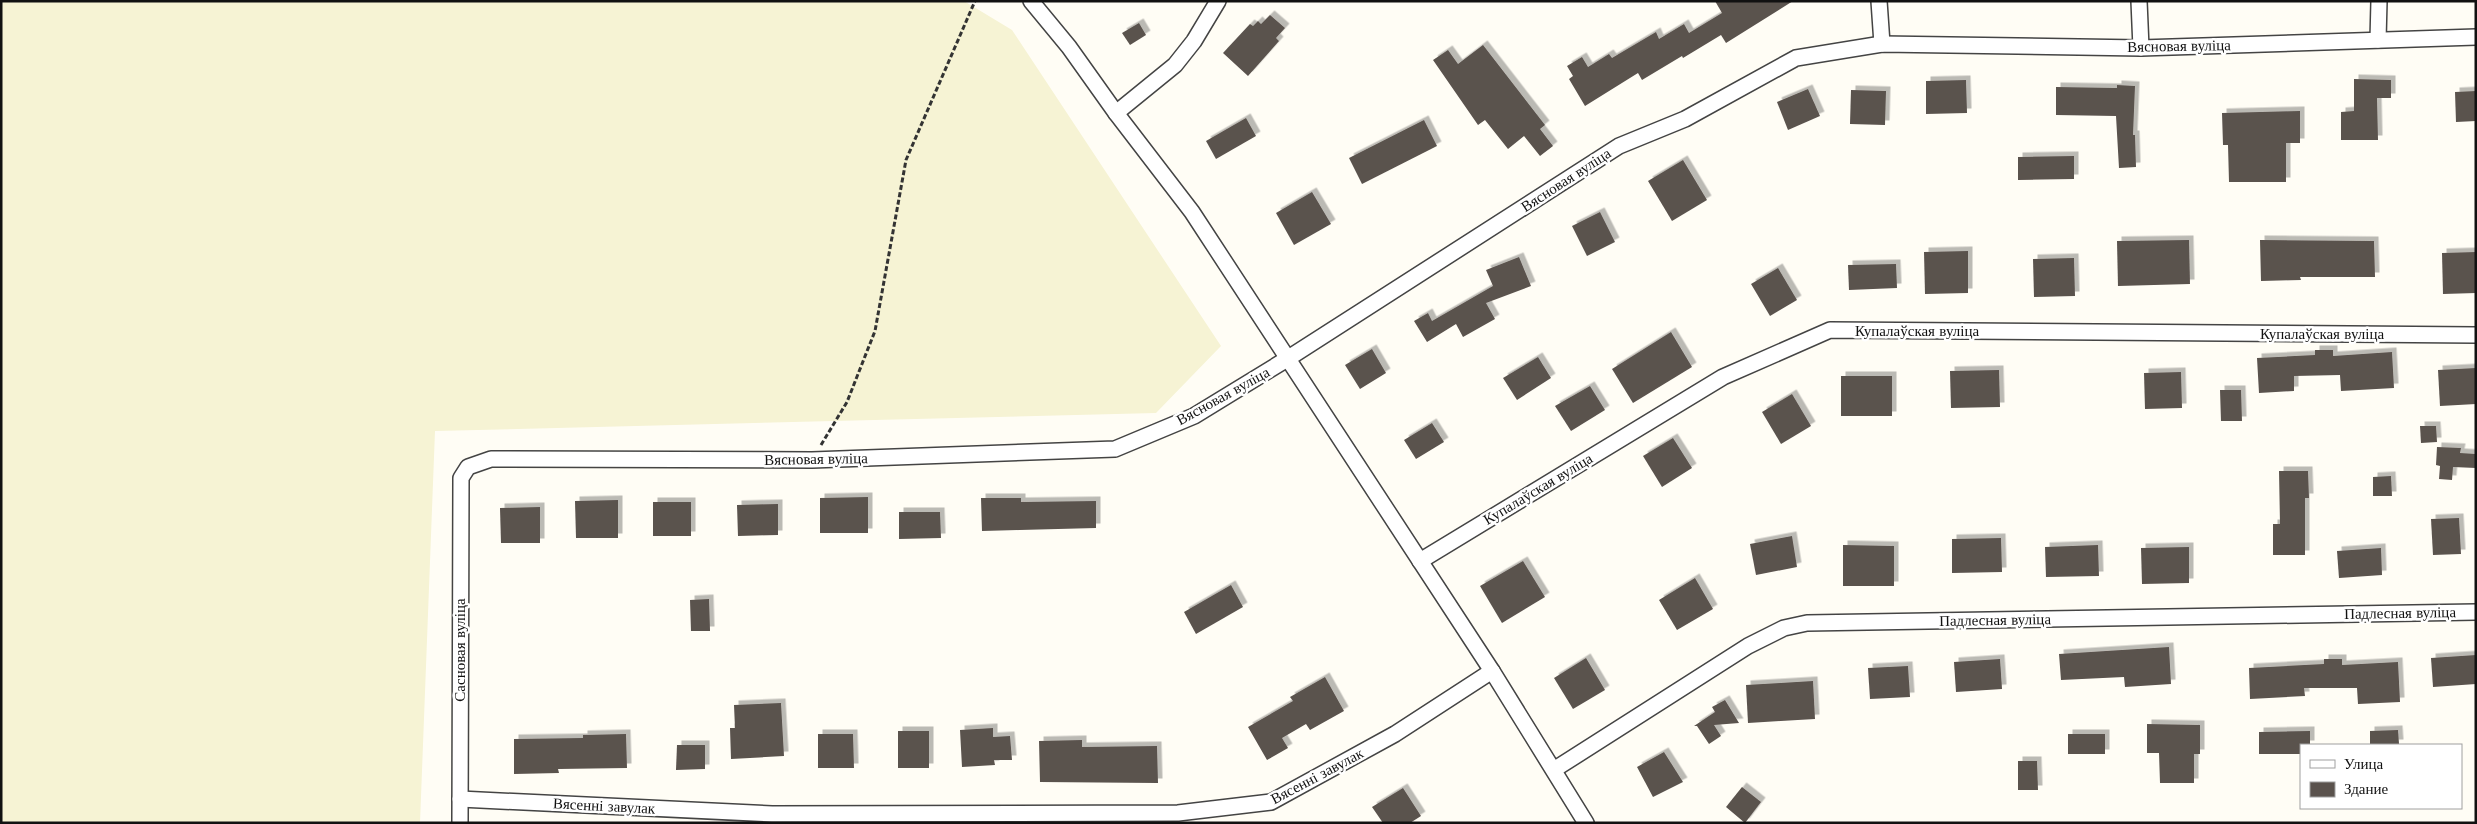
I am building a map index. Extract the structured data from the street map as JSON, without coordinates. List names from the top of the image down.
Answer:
{
  "streets": {
    "street": [
      "Вясновая вуліца",
      "Купалаўская вуліца",
      "Падлесная вуліца",
      "Сасновая вуліца",
      "Вясенні завулак"
    ]
  },
  "crossings": [
    ["Вясновая вуліца", "Сасновая вуліца"],
    ["Сасновая вуліца", "Вясенні завулак"]
  ],
  "legend": ["Улица", "Здание"]
}
